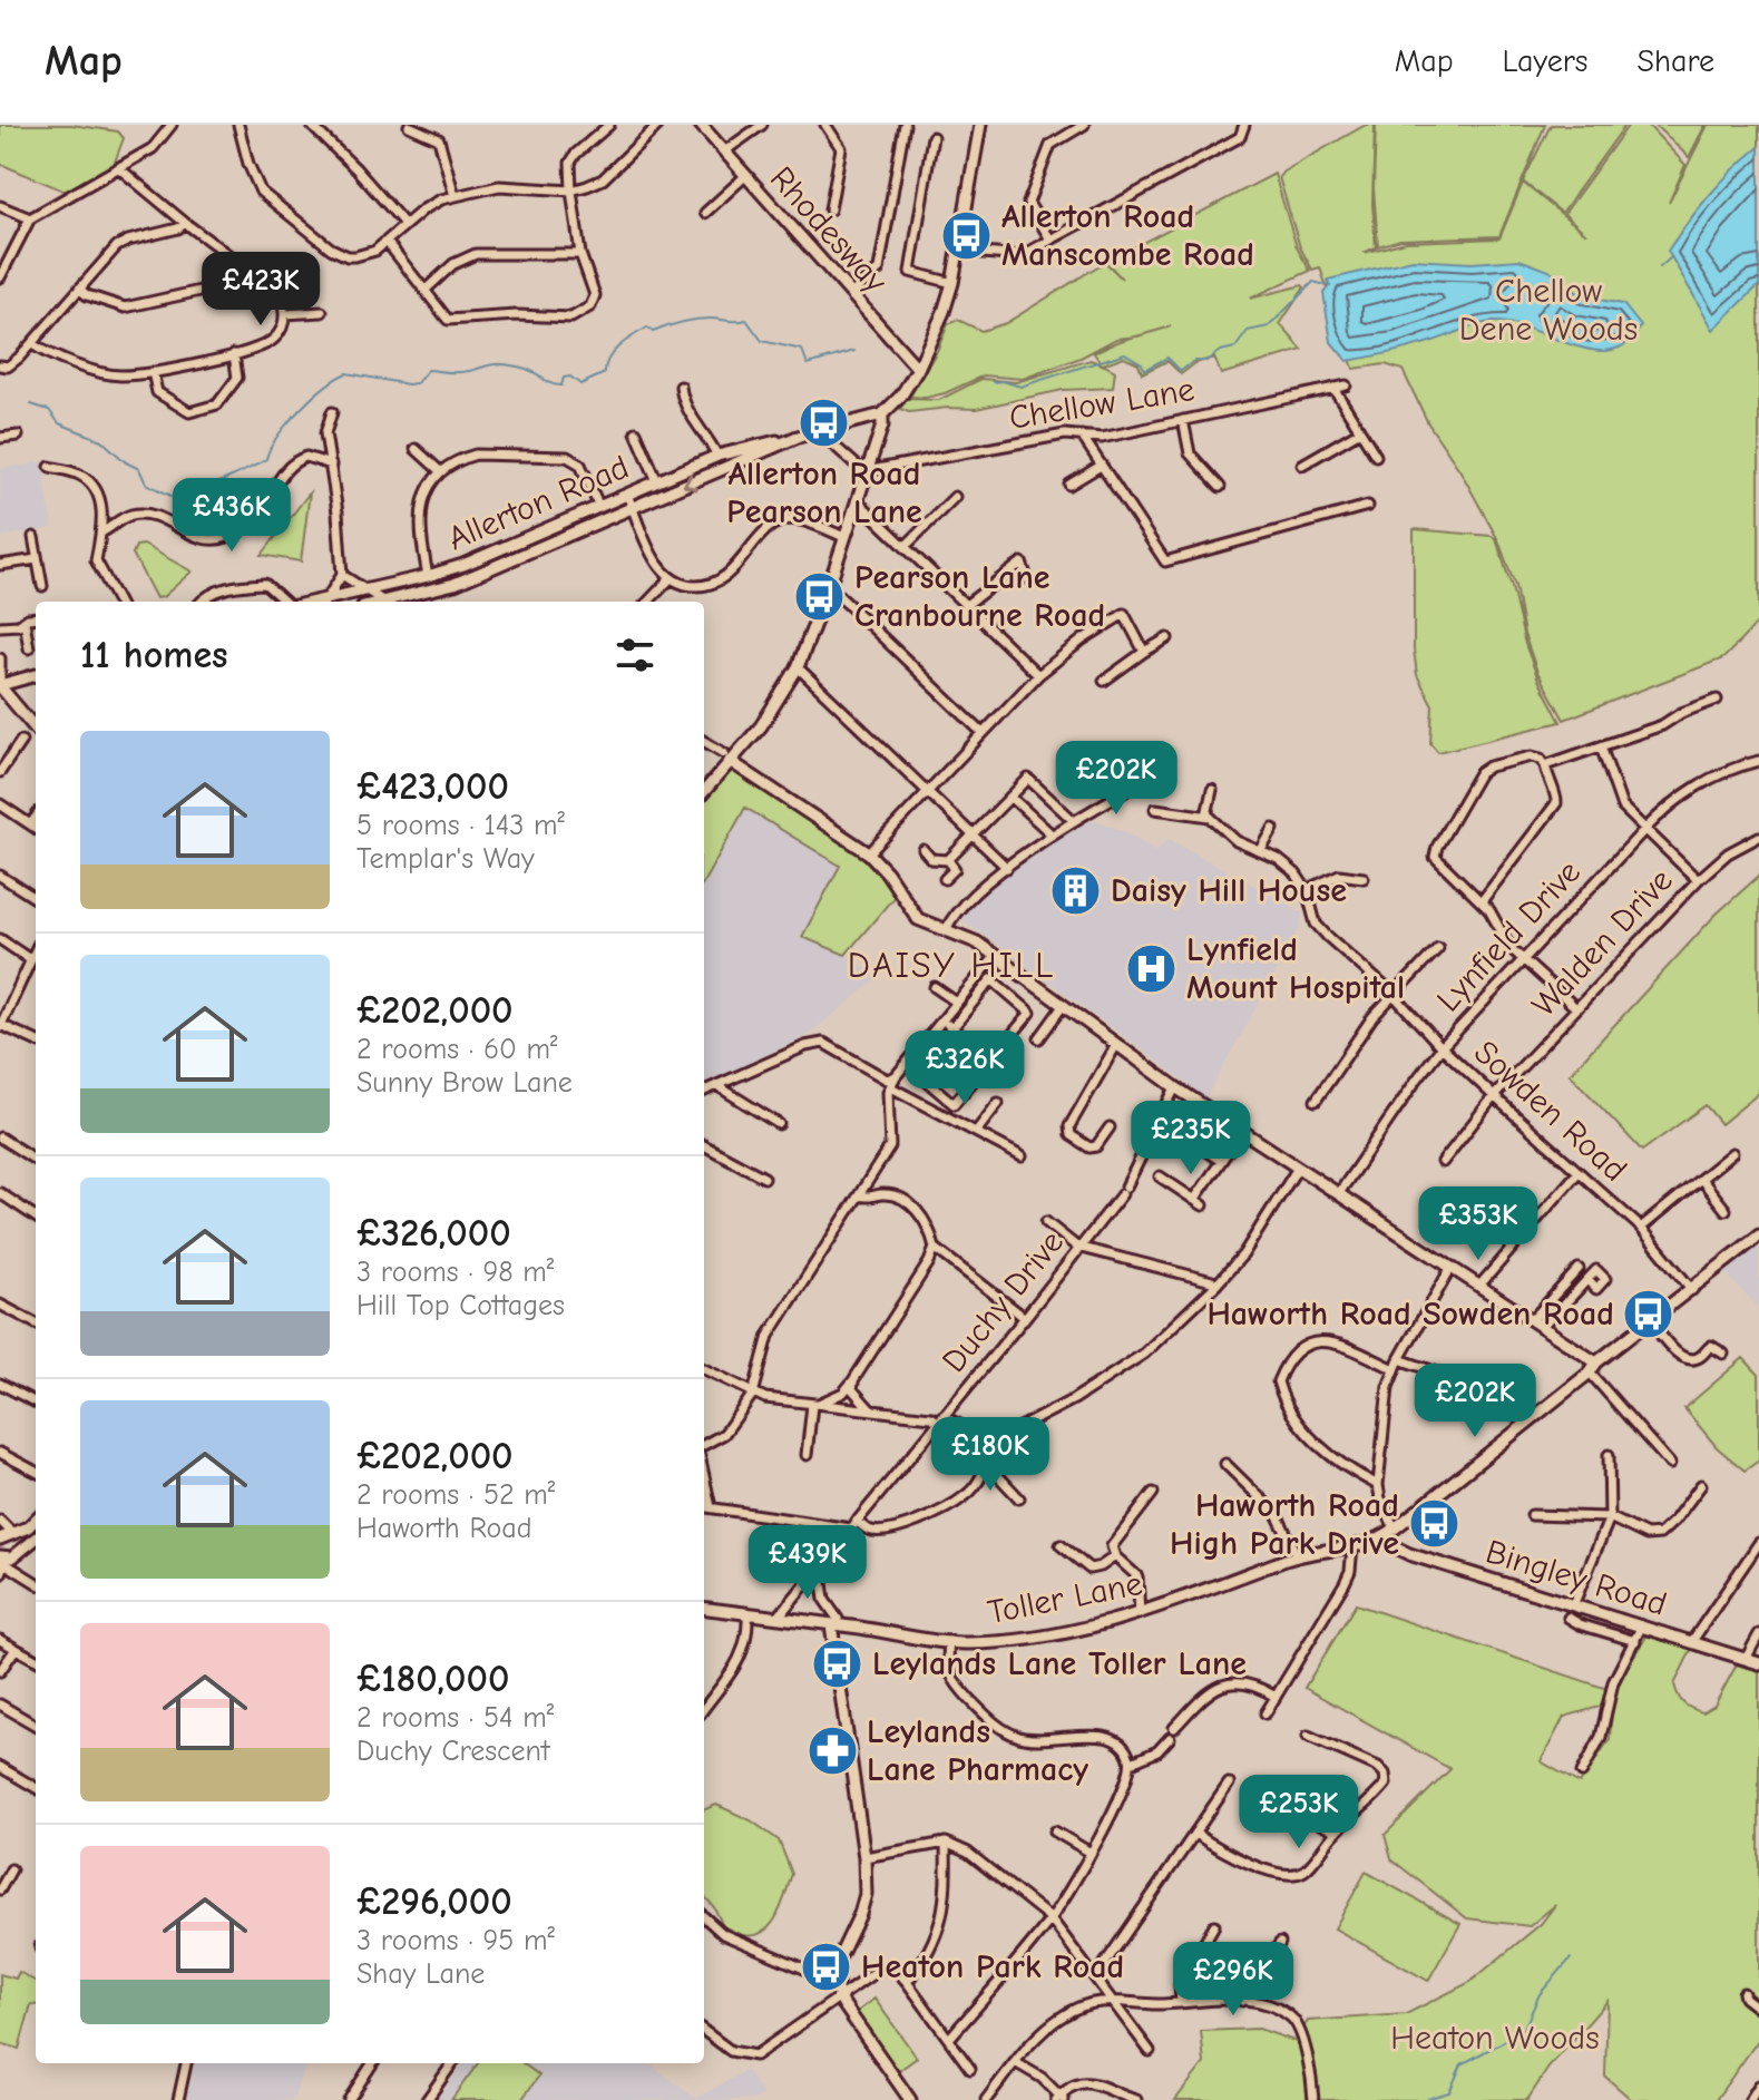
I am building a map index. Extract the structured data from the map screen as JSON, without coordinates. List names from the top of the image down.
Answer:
{
  "streets": {
    "street": [
      "Rhodesway",
      "Chellow Lane",
      "Allerton Road",
      "Lynfield Drive",
      "Walden Drive",
      "Sowden Road",
      "Duchy Drive",
      "Bingley Road",
      "Toller Lane"
    ]
  },
  "crossings": [
    ["Lynfield Drive", "Sowden Road"],
    ["Walden Drive", "Sowden Road"],
    ["Duchy Drive", "Toller Lane"],
    ["Bingley Road", "Toller Lane"]
  ],
  "districts": ["DAISY HILL"],
  "parks": ["Chellow Dene Woods", "Heaton Woods"],
  "places": {
    "bus stop": [
      "Allerton Road Manscombe Road",
      "Allerton Road Pearson Lane",
      "Pearson Lane Cranbourne Road",
      "Haworth Road Sowden Road",
      "Haworth Road High Park Drive",
      "Leylands Lane Toller Lane",
      "Heaton Park Road"
    ],
    "building": ["Daisy Hill House"],
    "hospital": ["Lynfield Mount Hospital"],
    "pharmacy": ["Leylands Lane Pharmacy"]
  },
  "page": {
    "header": "Map",
    "nav": ["Map", "Layers", "Share"],
    "price": [
      "£423K",
      "£436K",
      "£202K",
      "£326K",
      "£235K",
      "£353K",
      "£202K",
      "£180K",
      "£439K",
      "£253K",
      "£296K"
    ],
    "heading": "11 homes",
    "list": [
      {
        "name": "£423,000",
        "note": "5 rooms · 143 m² · Templar's Way"
      },
      {
        "name": "£202,000",
        "note": "2 rooms · 60 m² · Sunny Brow Lane"
      },
      {
        "name": "£326,000",
        "note": "3 rooms · 98 m² · Hill Top Cottages"
      },
      {
        "name": "£202,000",
        "note": "2 rooms · 52 m² · Haworth Road"
      },
      {
        "name": "£180,000",
        "note": "2 rooms · 54 m² · Duchy Crescent"
      },
      {
        "name": "£296,000",
        "note": "3 rooms · 95 m² · Shay Lane"
      }
    ]
  }
}
